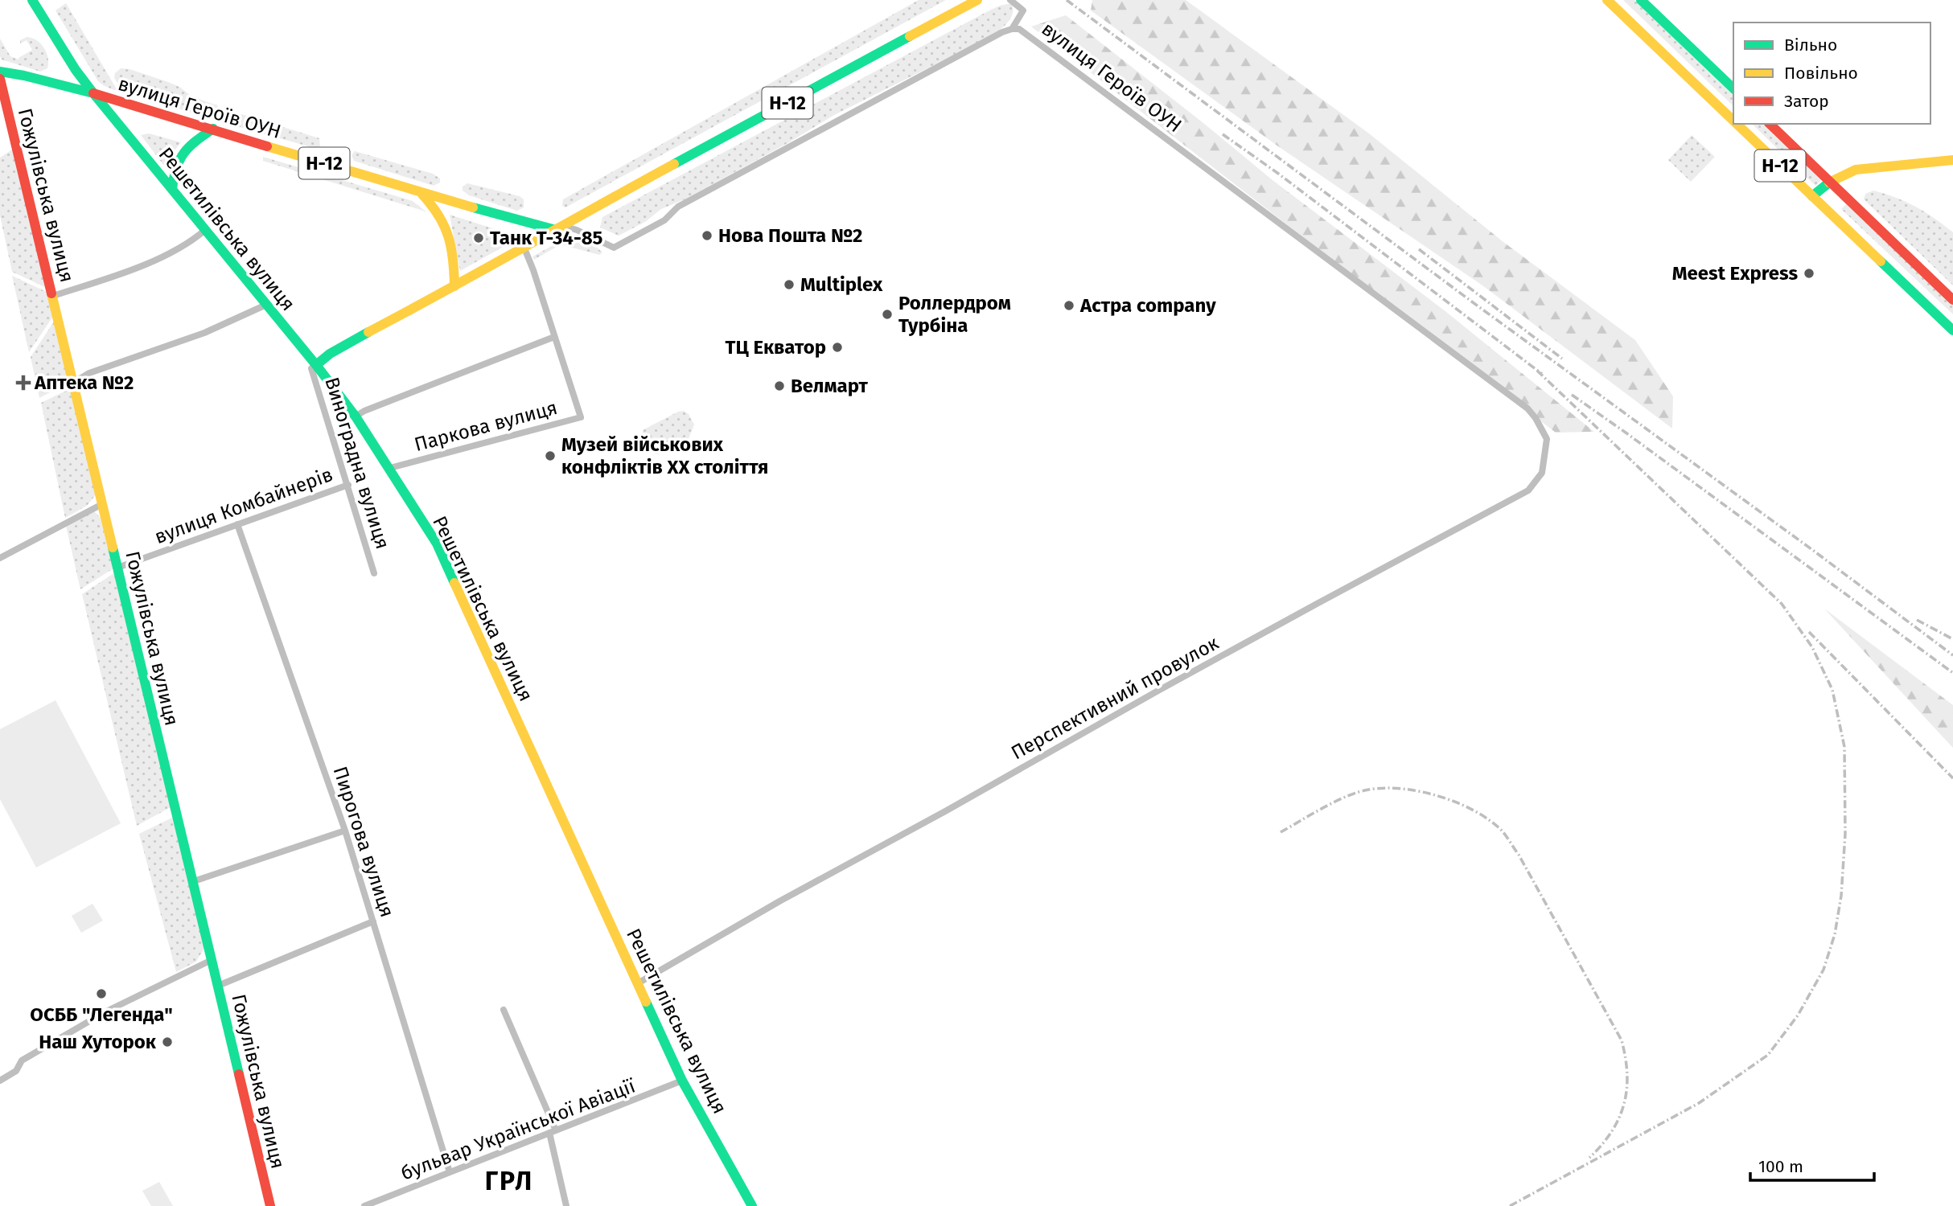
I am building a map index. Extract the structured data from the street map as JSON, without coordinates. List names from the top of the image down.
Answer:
{
  "streets": {
    "main road": [
      "вулиця Героїв ОУН",
      "Н-12",
      "Гожулівська вулиця",
      "Решетилівська вулиця"
    ],
    "street": [
      "Паркова вулиця",
      "Виноградна вулиця",
      "вулиця Комбайнерів",
      "Перспективний провулок",
      "Пирогова вулиця",
      "бульвар Української Авіації"
    ]
  },
  "crossings": [
    ["вулиця Героїв ОУН", "Н-12"],
    ["вулиця Героїв ОУН", "Решетилівська вулиця"],
    ["вулиця Героїв ОУН", "Перспективний провулок"],
    ["Н-12", "Решетилівська вулиця"],
    ["Н-12", "Паркова вулиця"],
    ["Н-12", "Виноградна вулиця"],
    ["Гожулівська вулиця", "вулиця Комбайнерів"],
    ["Решетилівська вулиця", "Паркова вулиця"],
    ["Решетилівська вулиця", "Виноградна вулиця"],
    ["Решетилівська вулиця", "Перспективний провулок"],
    ["Решетилівська вулиця", "бульвар Української Авіації"],
    ["Виноградна вулиця", "вулиця Комбайнерів"],
    ["вулиця Комбайнерів", "Пирогова вулиця"],
    ["Пирогова вулиця", "бульвар Української Авіації"]
  ],
  "districts": ["ГРЛ"],
  "places": {
    "other": [
      "Нова Пошта №2",
      "Танк Т-34-85",
      "Meest Express",
      "Multiplex",
      "Астра company",
      "Роллердром Турбіна",
      "ТЦ Екватор",
      "Велмарт",
      "Музей військових конфліктів ХХ століття",
      "ОСББ \"Легенда\"",
      "Наш Хуторок"
    ],
    "health": ["Аптека №2"]
  },
  "legend": ["Вільно", "Повільно", "Затор"],
  "scale_bar": "100 m"
}
